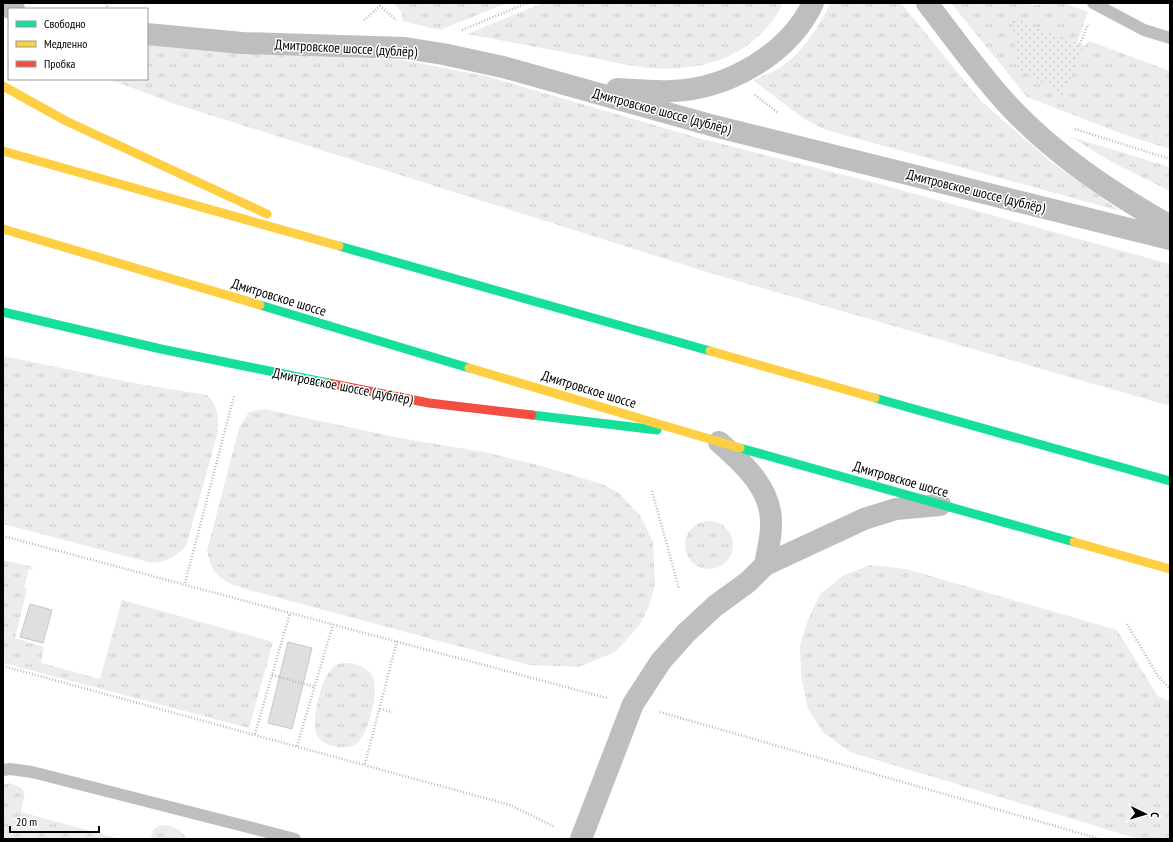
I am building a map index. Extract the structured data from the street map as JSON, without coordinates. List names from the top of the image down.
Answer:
{
  "streets": {
    "main road": ["Дмитровское шоссе (дублёр)", "Дмитровское шоссе"]
  },
  "crossings": [
    ["Дмитровское шоссе (дублёр)", "Дмитровское шоссе"]
  ],
  "legend": ["Свободно", "Медленно", "Пробка"],
  "scale_bar": "20 m",
  "north": "right"
}
